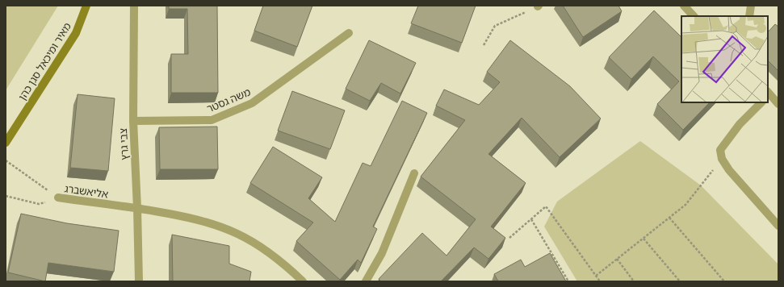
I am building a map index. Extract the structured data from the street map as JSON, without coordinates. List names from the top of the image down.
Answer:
{
  "streets": {
    "street": [
      "מאיר ומיכאל סגן כהן",
      "משה גסטר",
      "צבי גרץ",
      "אליאשברג"
    ]
  },
  "crossings": [
    ["משה גסטר", "צבי גרץ"],
    ["צבי גרץ", "אליאשברג"]
  ]
}
